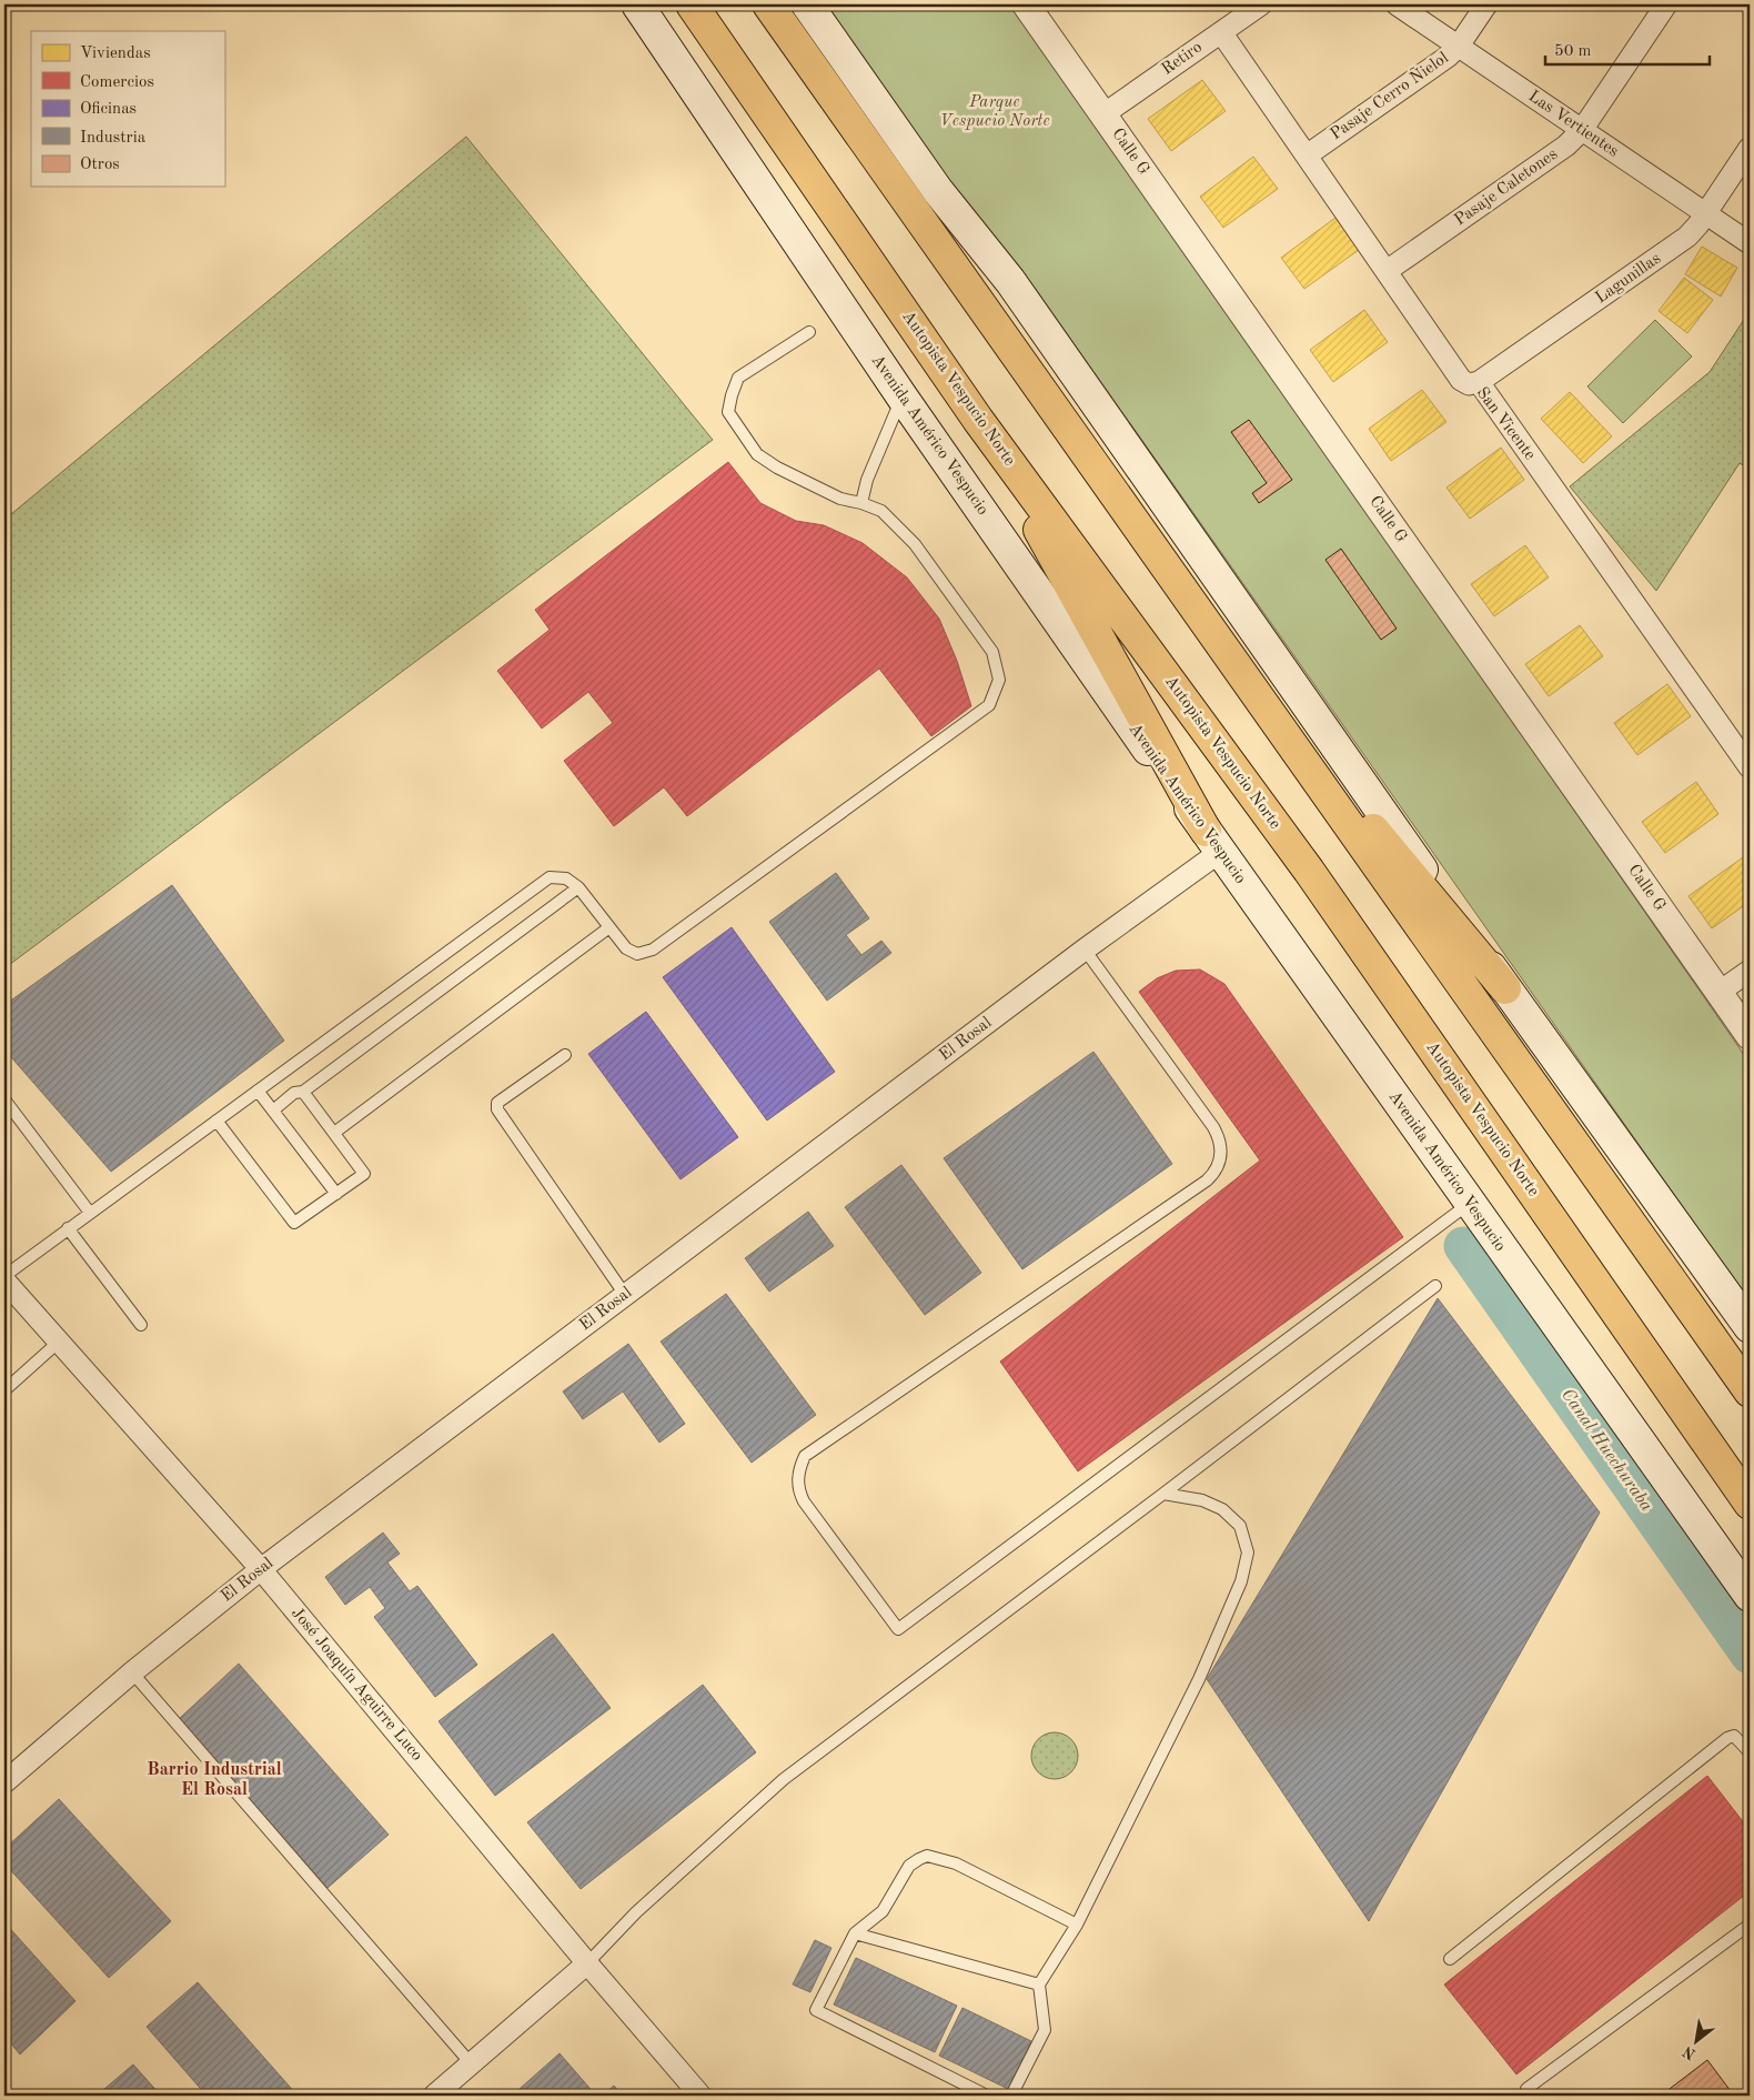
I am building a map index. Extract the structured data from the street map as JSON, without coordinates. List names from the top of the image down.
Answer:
{
  "streets": {
    "highway": ["Autopista Vespucio Norte"],
    "main road": ["Avenida Américo Vespucio"],
    "street": [
      "Retiro",
      "Pasaje Cerro Ñielol",
      "Las Vertientes",
      "Calle G",
      "Pasaje Caletones",
      "Lagunillas",
      "San Vicente",
      "El Rosal",
      "José Joaquín Aguirre Luco"
    ]
  },
  "crossings": [
    ["Retiro", "Calle G"],
    ["Retiro", "San Vicente"],
    ["Pasaje Cerro Ñielol", "Las Vertientes"],
    ["Pasaje Cerro Ñielol", "San Vicente"],
    ["Las Vertientes", "Pasaje Caletones"],
    ["Las Vertientes", "Lagunillas"],
    ["Pasaje Caletones", "San Vicente"],
    ["Lagunillas", "San Vicente"],
    ["Avenida Américo Vespucio", "El Rosal"],
    ["El Rosal", "José Joaquín Aguirre Luco"]
  ],
  "districts": ["Barrio Industrial El Rosal"],
  "water": ["Canal Huechuraba"],
  "parks": ["Parque Vespucio Norte"],
  "legend": [
    "Viviendas",
    "Comercios",
    "Oficinas",
    "Industria",
    "Otros"
  ],
  "scale_bar": "50 m",
  "north": "bottom left"
}
